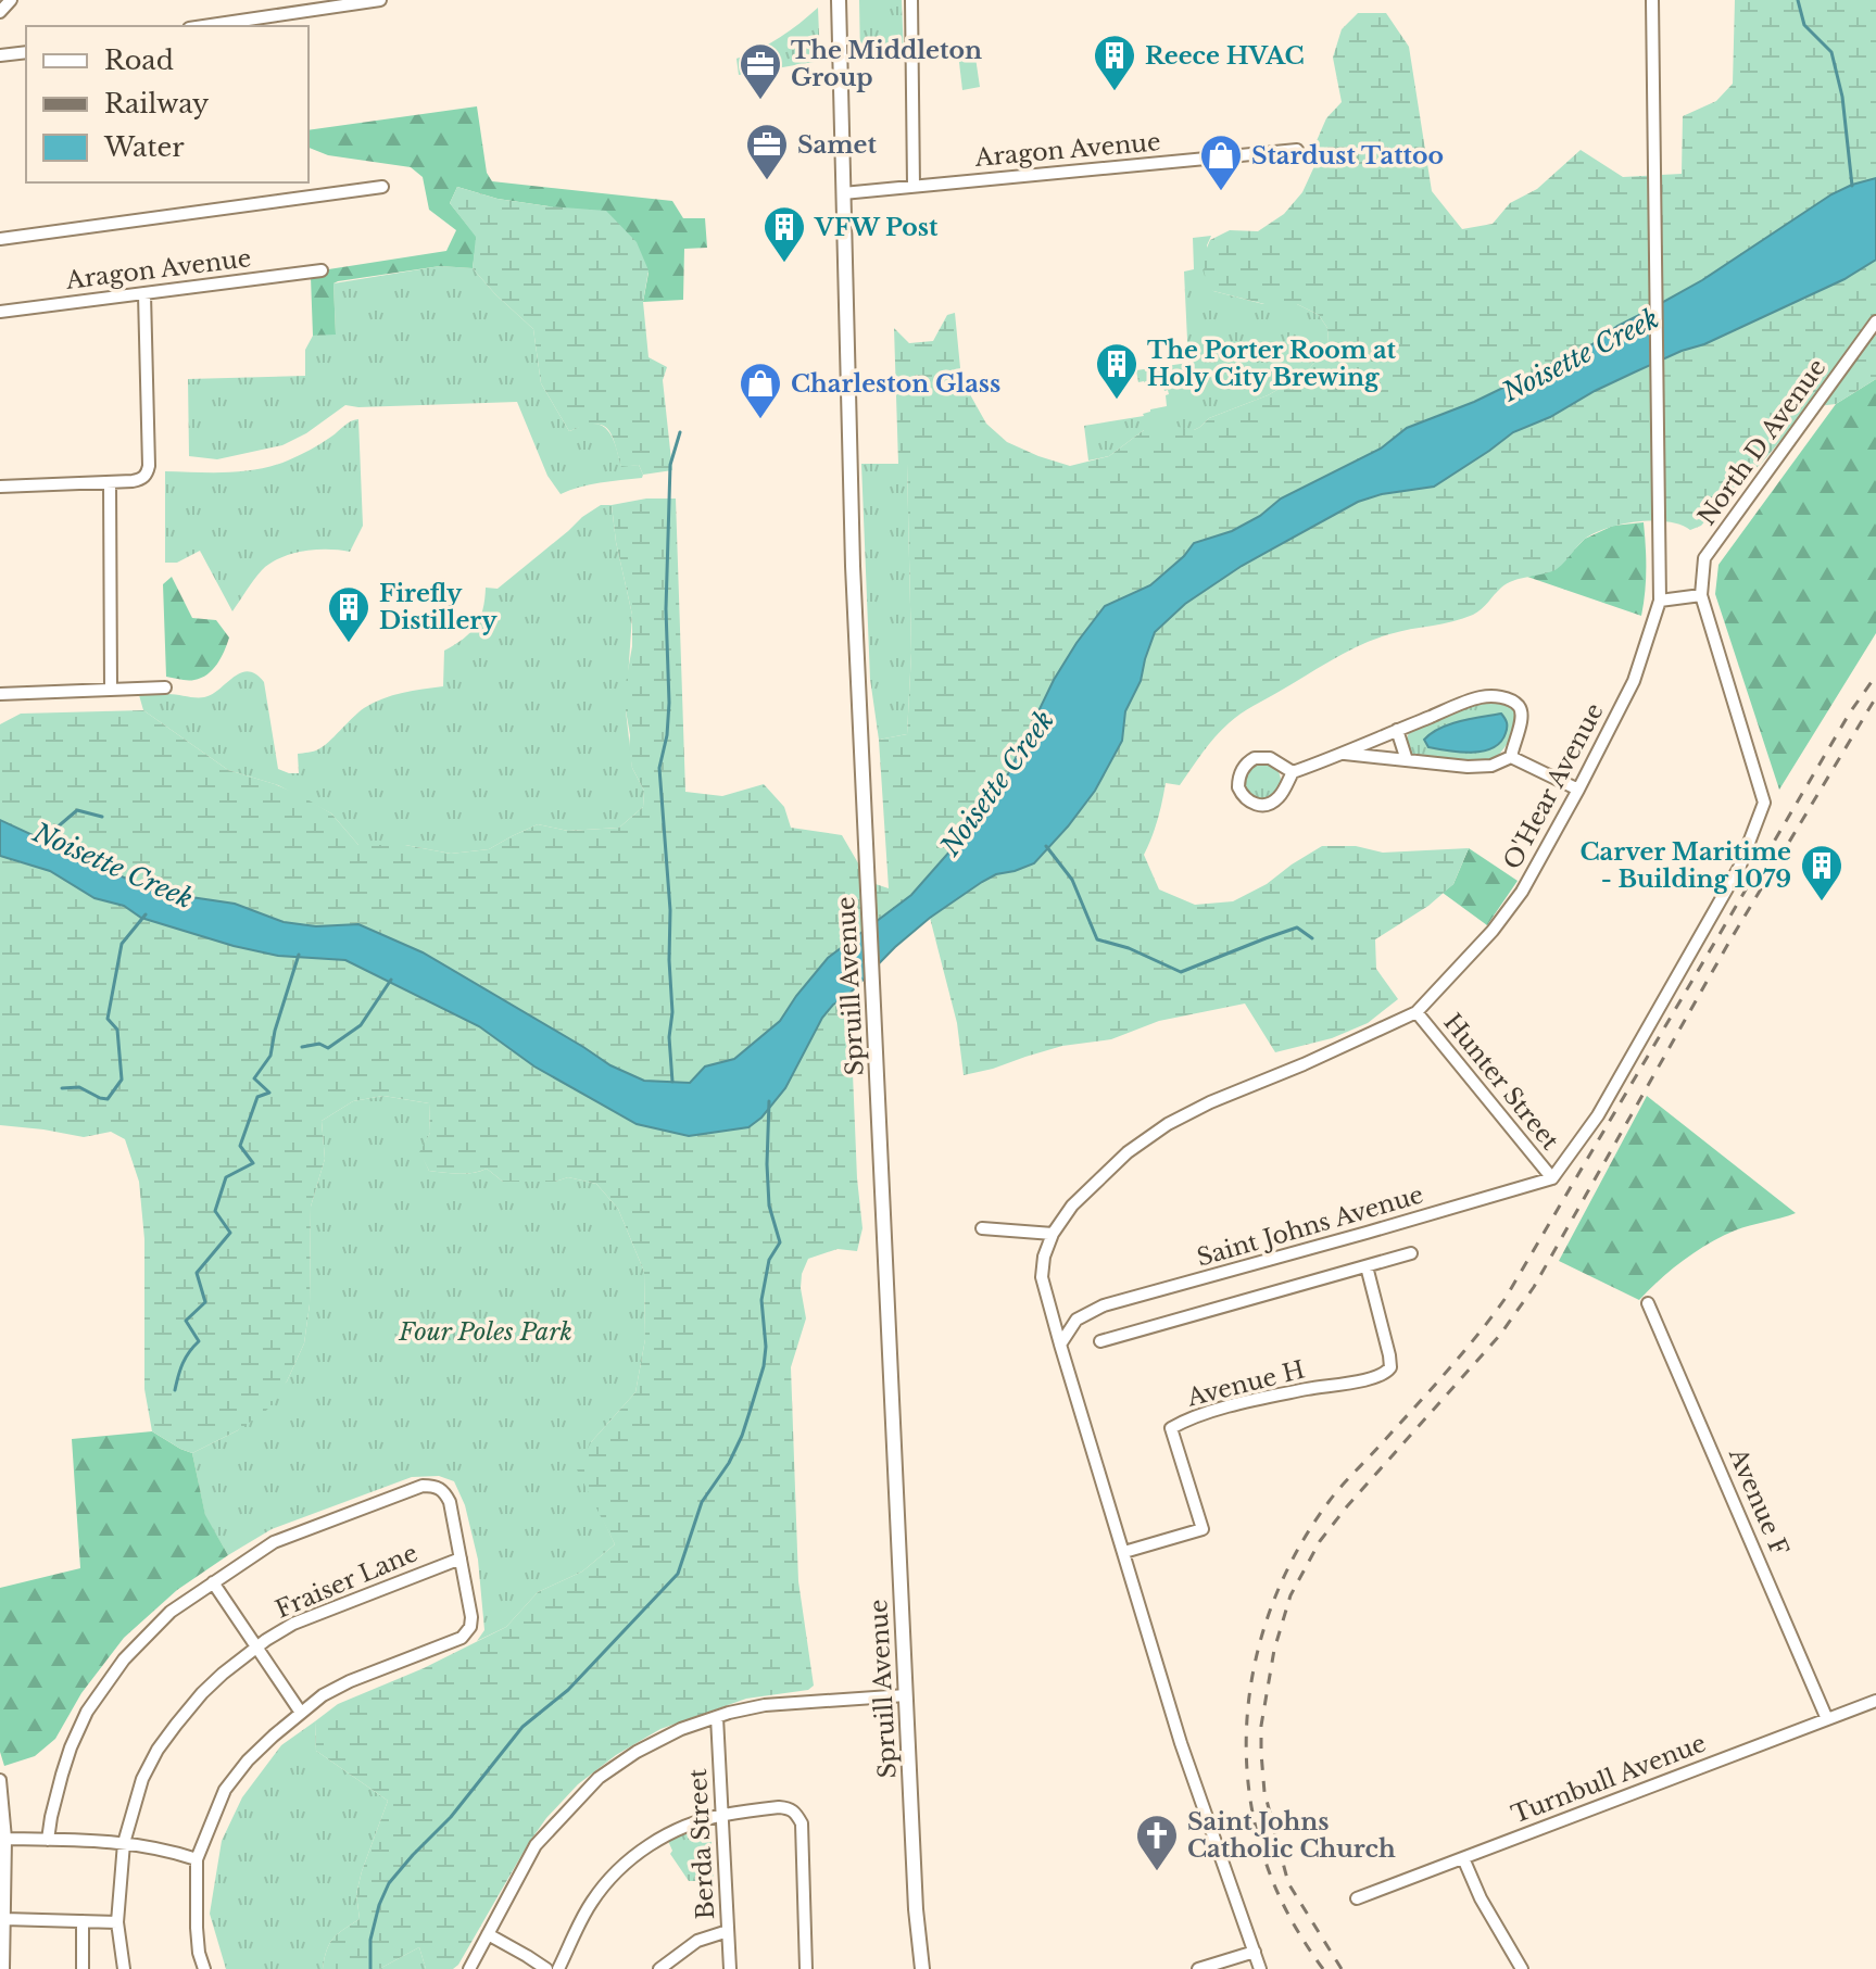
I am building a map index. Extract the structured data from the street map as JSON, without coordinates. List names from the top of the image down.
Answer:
{
  "streets": {
    "street": [
      "Aragon Avenue",
      "North D Avenue",
      "O'Hear Avenue",
      "Spruill Avenue",
      "Hunter Street",
      "Saint Johns Avenue",
      "Avenue H",
      "Avenue F",
      "Fraiser Lane",
      "Turnbull Avenue",
      "Berda Street"
    ]
  },
  "crossings": [
    ["Aragon Avenue", "Spruill Avenue"],
    ["O'Hear Avenue", "Hunter Street"],
    ["O'Hear Avenue", "Saint Johns Avenue"],
    ["Hunter Street", "Saint Johns Avenue"],
    ["Avenue F", "Turnbull Avenue"]
  ],
  "water": ["Noisette Creek"],
  "parks": ["Four Poles Park"],
  "places": {
    "building": [
      "Reece HVAC",
      "VFW Post",
      "The Porter Room at Holy City Brewing",
      "Firefly Distillery",
      "Carver Maritime - Building 1079"
    ],
    "office": ["The Middleton Group", "Samet"],
    "shop": ["Stardust Tattoo", "Charleston Glass"],
    "church": ["Saint Johns Catholic Church"]
  },
  "legend": ["Road", "Railway", "Water"]
}
